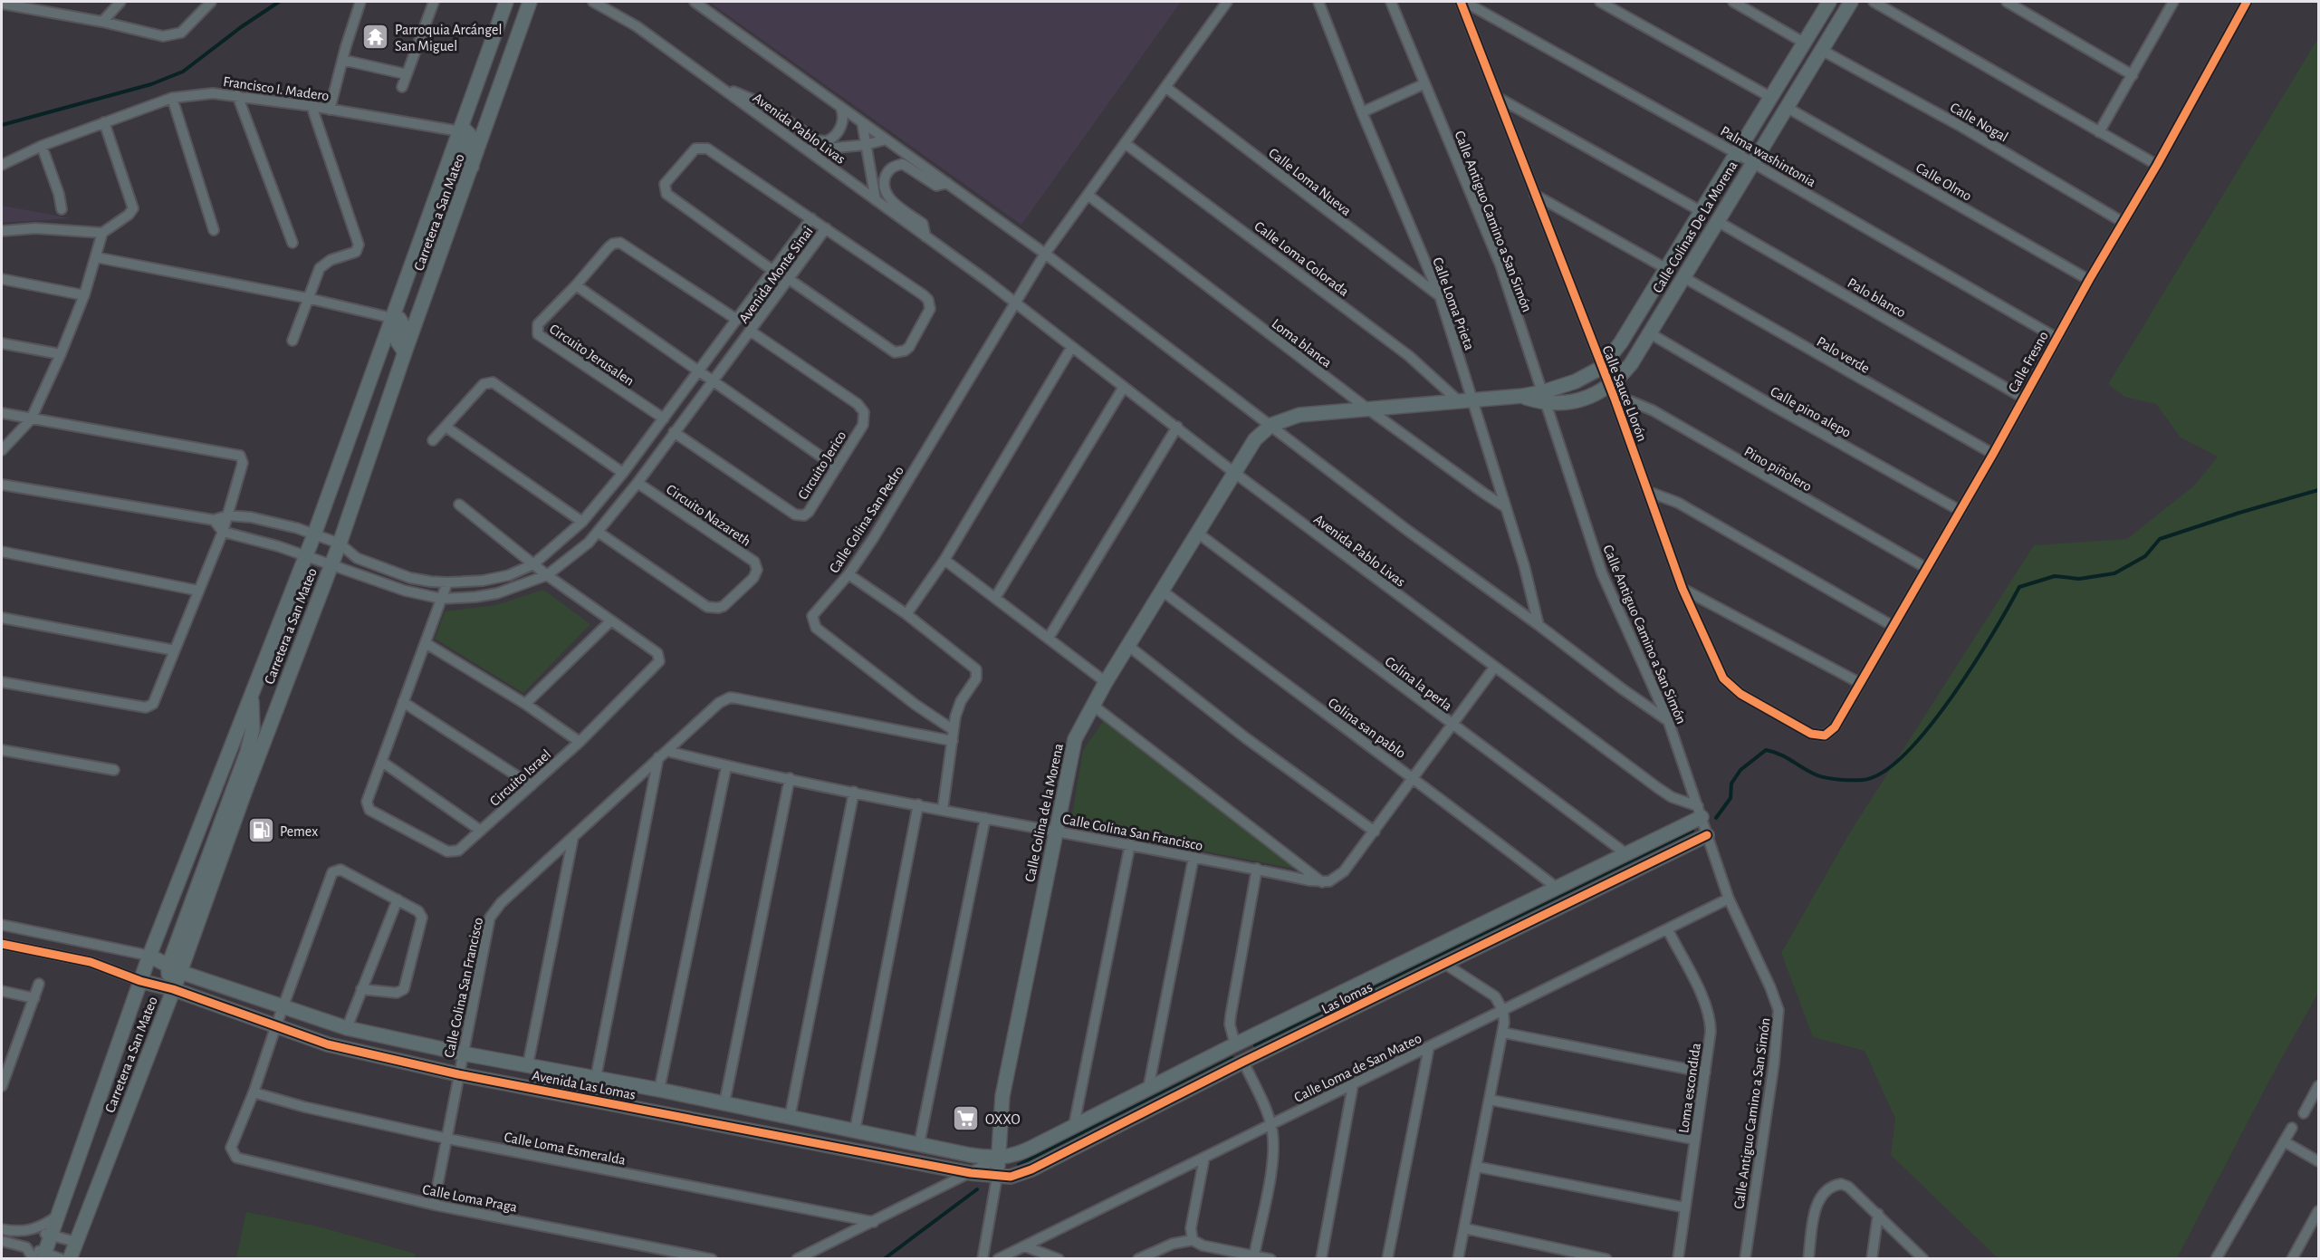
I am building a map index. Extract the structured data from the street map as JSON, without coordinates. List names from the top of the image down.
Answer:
{
  "streets": {
    "street": [
      "Francisco I. Madero",
      "Calle Nogal",
      "Avenida Pablo Livas",
      "Palma washintonia",
      "Calle Loma Nueva",
      "Calle Olmo",
      "Carretera a San Mateo",
      "Calle Antiguo Camino a San Simón",
      "Calle Colinas De La Morena",
      "Calle Loma Colorada",
      "Avenida Monte Sinai",
      "Palo blanco",
      "Calle Loma Prieta",
      "Loma blanca",
      "Circuito Jerusalen",
      "Palo verde",
      "Calle Fresno",
      "Calle Sauce Llorón",
      "Calle pino alepo",
      "Circuito Jerico",
      "Pino piñolero",
      "Circuito Nazareth",
      "Calle Colina San Pedro",
      "Colina la perla",
      "Colina san pablo",
      "Circuito Israel",
      "Calle Colina de la Morena",
      "Calle Colina San Francisco",
      "Las lomas",
      "Calle Loma de San Mateo",
      "Avenida Las Lomas",
      "Loma escondida",
      "Calle Loma Esmeralda",
      "Calle Loma Praga"
    ]
  },
  "crossings": [
    ["Francisco I. Madero", "Carretera a San Mateo"],
    ["Calle Nogal", "Calle Colinas De La Morena"],
    ["Calle Nogal", "Calle Fresno"],
    ["Avenida Pablo Livas", "Calle Antiguo Camino a San Simón"],
    ["Avenida Pablo Livas", "Calle Colina San Pedro"],
    ["Avenida Pablo Livas", "Calle Colina de la Morena"],
    ["Avenida Pablo Livas", "Las lomas"],
    ["Palma washintonia", "Calle Colinas De La Morena"],
    ["Palma washintonia", "Calle Fresno"],
    ["Palma washintonia", "Calle Sauce Llorón"],
    ["Calle Loma Nueva", "Calle Loma Prieta"],
    ["Calle Loma Nueva", "Calle Colina San Pedro"],
    ["Calle Olmo", "Calle Colinas De La Morena"],
    ["Calle Olmo", "Calle Fresno"],
    ["Carretera a San Mateo", "Avenida Monte Sinai"],
    ["Carretera a San Mateo", "Avenida Las Lomas"],
    ["Calle Antiguo Camino a San Simón", "Calle Colinas De La Morena"],
    ["Calle Antiguo Camino a San Simón", "Las lomas"],
    ["Calle Antiguo Camino a San Simón", "Calle Loma de San Mateo"],
    ["Calle Colinas De La Morena", "Calle Loma Colorada"],
    ["Calle Colinas De La Morena", "Palo blanco"],
    ["Calle Colinas De La Morena", "Calle Loma Prieta"],
    ["Calle Colinas De La Morena", "Loma blanca"],
    ["Calle Colinas De La Morena", "Palo verde"],
    ["Calle Colinas De La Morena", "Calle Sauce Llorón"],
    ["Calle Colinas De La Morena", "Calle pino alepo"],
    ["Calle Colinas De La Morena", "Pino piñolero"],
    ["Calle Colinas De La Morena", "Calle Colina de la Morena"],
    ["Calle Loma Colorada", "Calle Loma Prieta"],
    ["Calle Loma Colorada", "Calle Colina San Pedro"],
    ["Avenida Monte Sinai", "Circuito Jerusalen"],
    ["Avenida Monte Sinai", "Circuito Jerico"],
    ["Avenida Monte Sinai", "Circuito Nazareth"],
    ["Avenida Monte Sinai", "Circuito Israel"],
    ["Palo blanco", "Calle Fresno"],
    ["Calle Loma Prieta", "Loma blanca"],
    ["Loma blanca", "Calle Colina San Pedro"],
    ["Palo verde", "Calle Fresno"],
    ["Calle Fresno", "Calle Sauce Llorón"],
    ["Calle Fresno", "Calle pino alepo"],
    ["Calle Fresno", "Pino piñolero"],
    ["Calle Sauce Llorón", "Pino piñolero"],
    ["Colina la perla", "Calle Colina de la Morena"],
    ["Colina la perla", "Las lomas"],
    ["Colina san pablo", "Calle Colina de la Morena"],
    ["Colina san pablo", "Las lomas"],
    ["Calle Colina de la Morena", "Calle Colina San Francisco"],
    ["Calle Colina de la Morena", "Las lomas"],
    ["Calle Colina de la Morena", "Avenida Las Lomas"],
    ["Calle Colina San Francisco", "Avenida Las Lomas"],
    ["Calle Colina San Francisco", "Calle Loma Esmeralda"],
    ["Calle Colina San Francisco", "Calle Loma Praga"],
    ["Las lomas", "Avenida Las Lomas"],
    ["Calle Loma de San Mateo", "Loma escondida"],
    ["Calle Loma Esmeralda", "Calle Loma Praga"]
  ],
  "places": {
    "temple": ["Parroquia Arcángel San Miguel"],
    "fuel station": ["Pemex"],
    "supermarket": ["OXXO"]
  }
}
